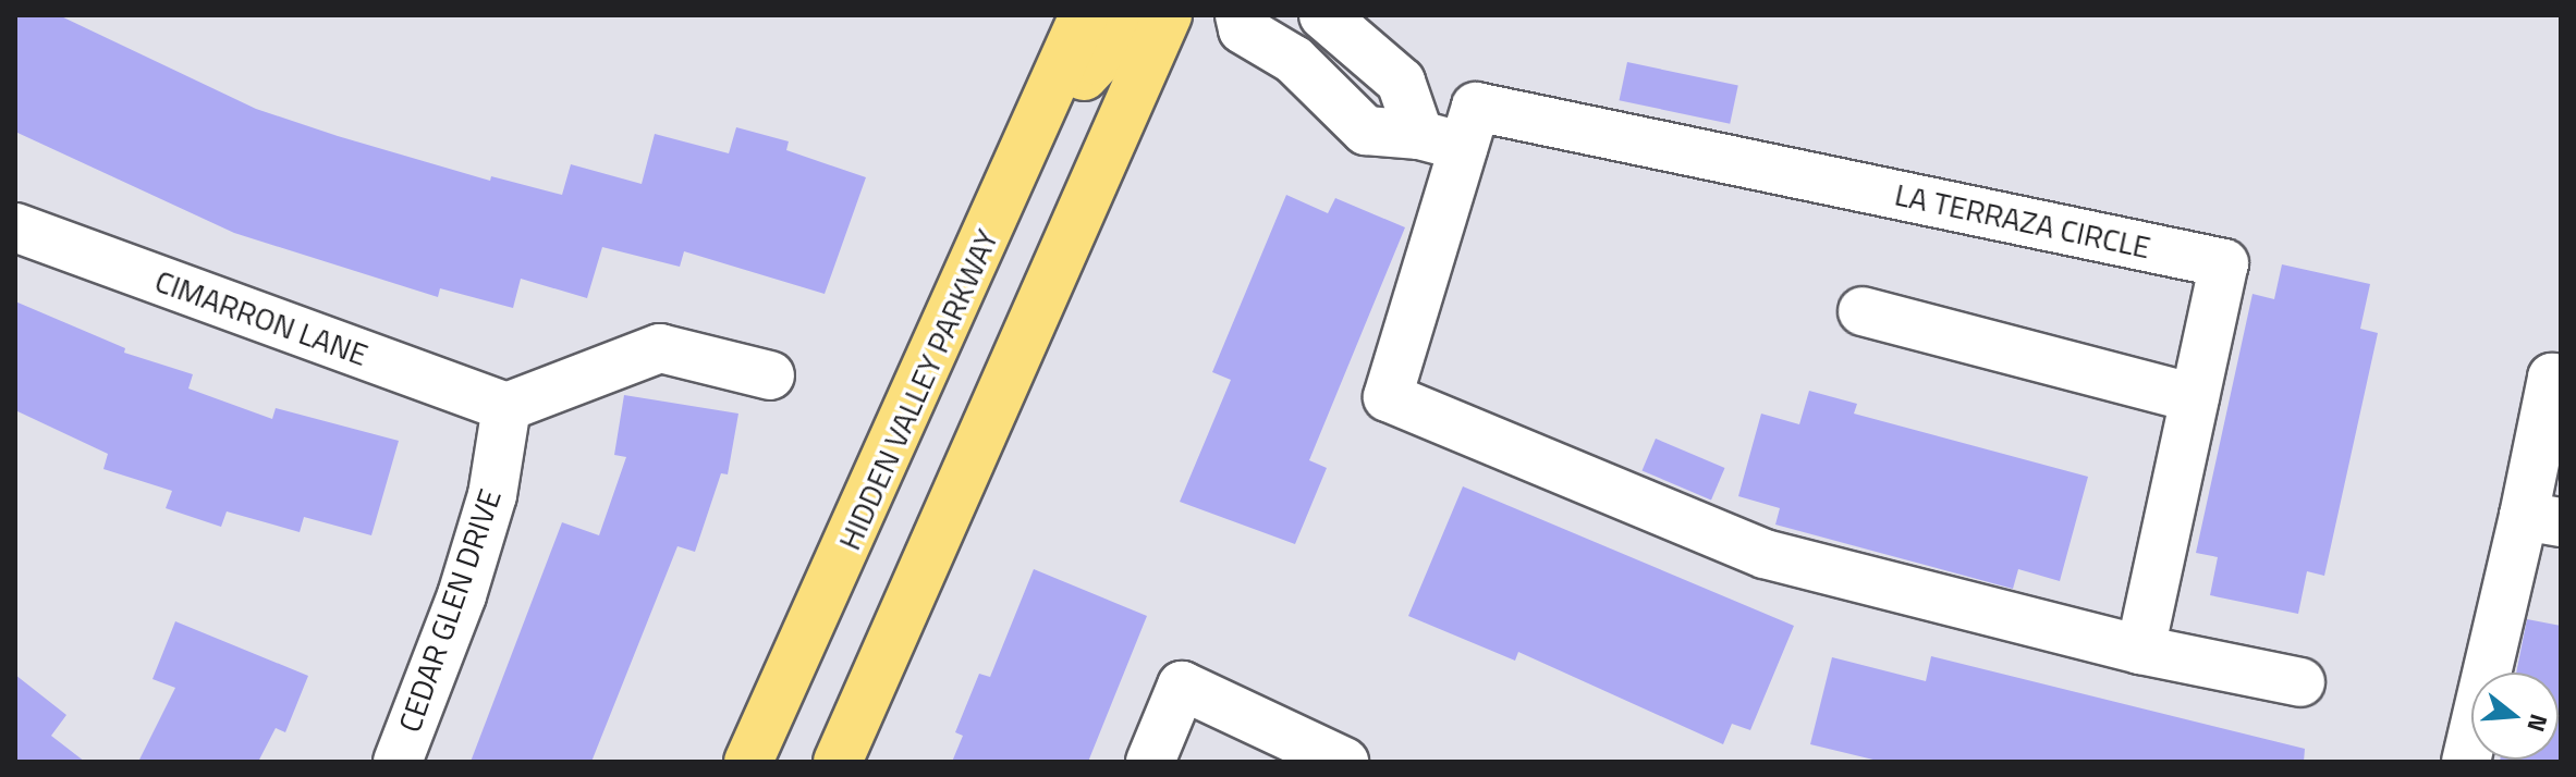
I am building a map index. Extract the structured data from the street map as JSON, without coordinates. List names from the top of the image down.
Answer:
{
  "streets": {
    "main road": ["HIDDEN VALLEY PARKWAY"],
    "street": ["LA TERRAZA CIRCLE", "CIMARRON LANE", "CEDAR GLEN DRIVE"]
  },
  "crossings": [
    ["CIMARRON LANE", "CEDAR GLEN DRIVE"]
  ],
  "north": "right"
}
